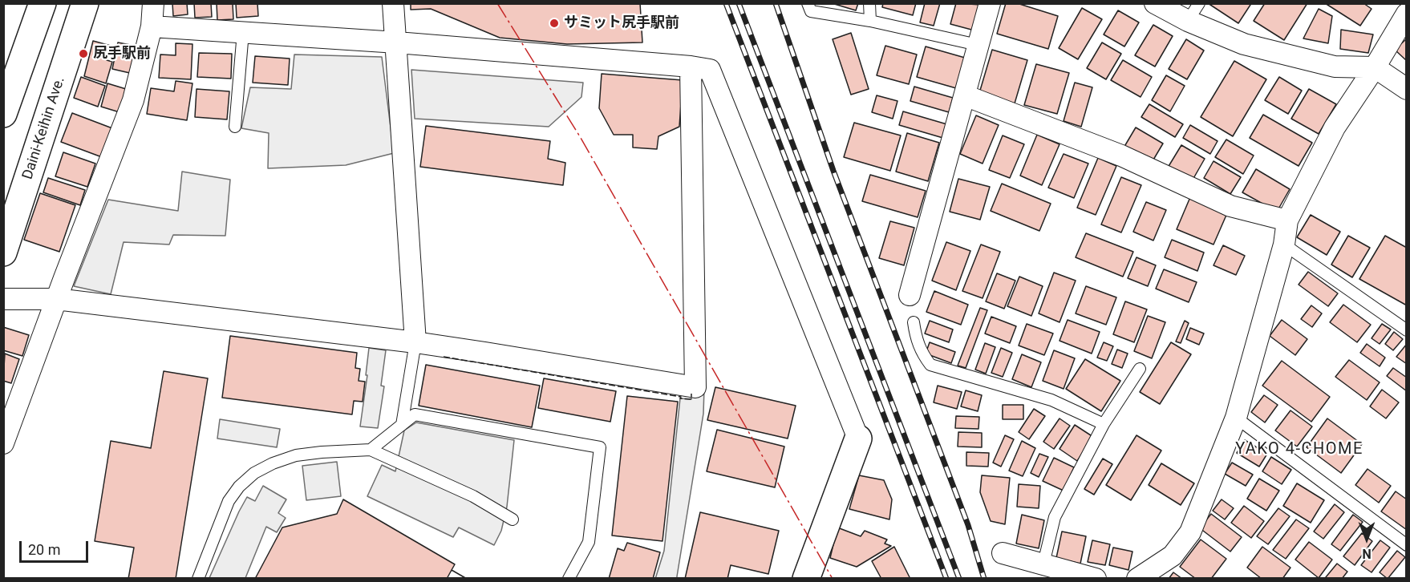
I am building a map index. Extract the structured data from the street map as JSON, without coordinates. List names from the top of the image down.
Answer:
{
  "streets": {
    "main road": ["Daini-Keihin Ave."]
  },
  "districts": ["YAKO 4-CHOME"],
  "places": ["サミット尻手駅前", "尻手駅前"],
  "scale_bar": "20 m",
  "north": "bottom"
}
